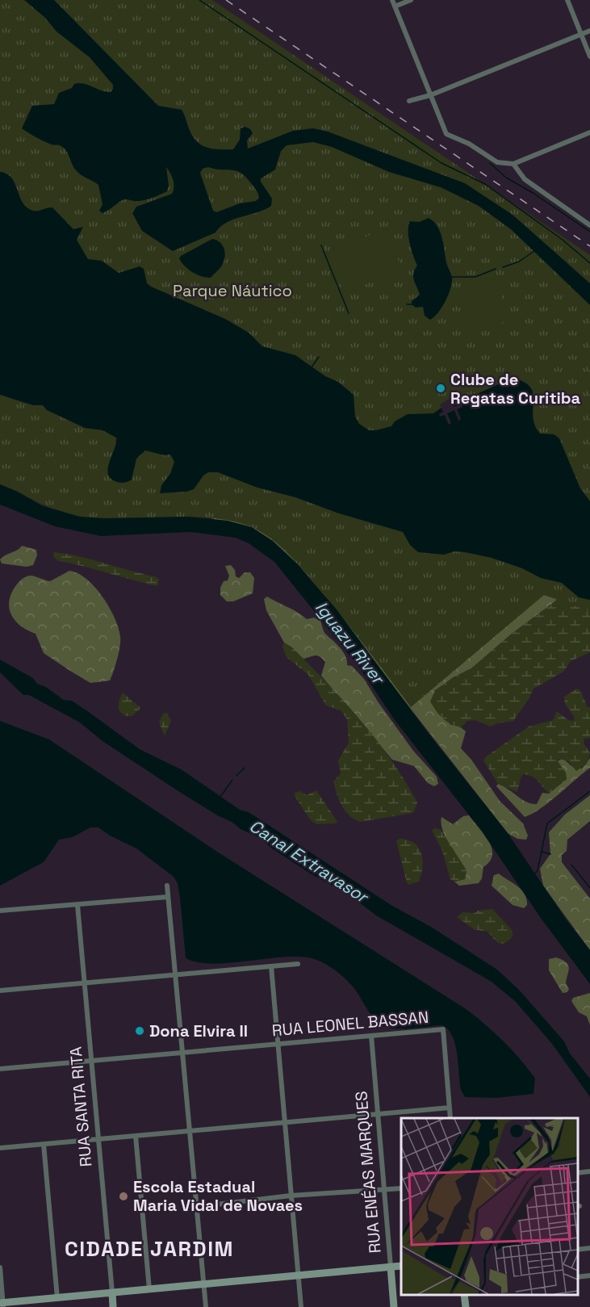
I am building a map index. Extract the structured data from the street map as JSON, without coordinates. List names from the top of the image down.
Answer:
{
  "streets": {
    "street": ["RUA LEONEL BASSAN", "RUA SANTA RITA", "RUA ENÉAS MARQUES"]
  },
  "crossings": [
    ["RUA LEONEL BASSAN", "RUA SANTA RITA"],
    ["RUA LEONEL BASSAN", "RUA ENÉAS MARQUES"]
  ],
  "districts": ["CIDADE JARDIM"],
  "water": ["Iguazu River", "Canal Extravasor"],
  "parks": ["Parque Náutico"],
  "places": ["Clube de Regatas Curitiba", "Dona Elvira II", "Escola Estadual Maria Vidal de Novaes"]
}
